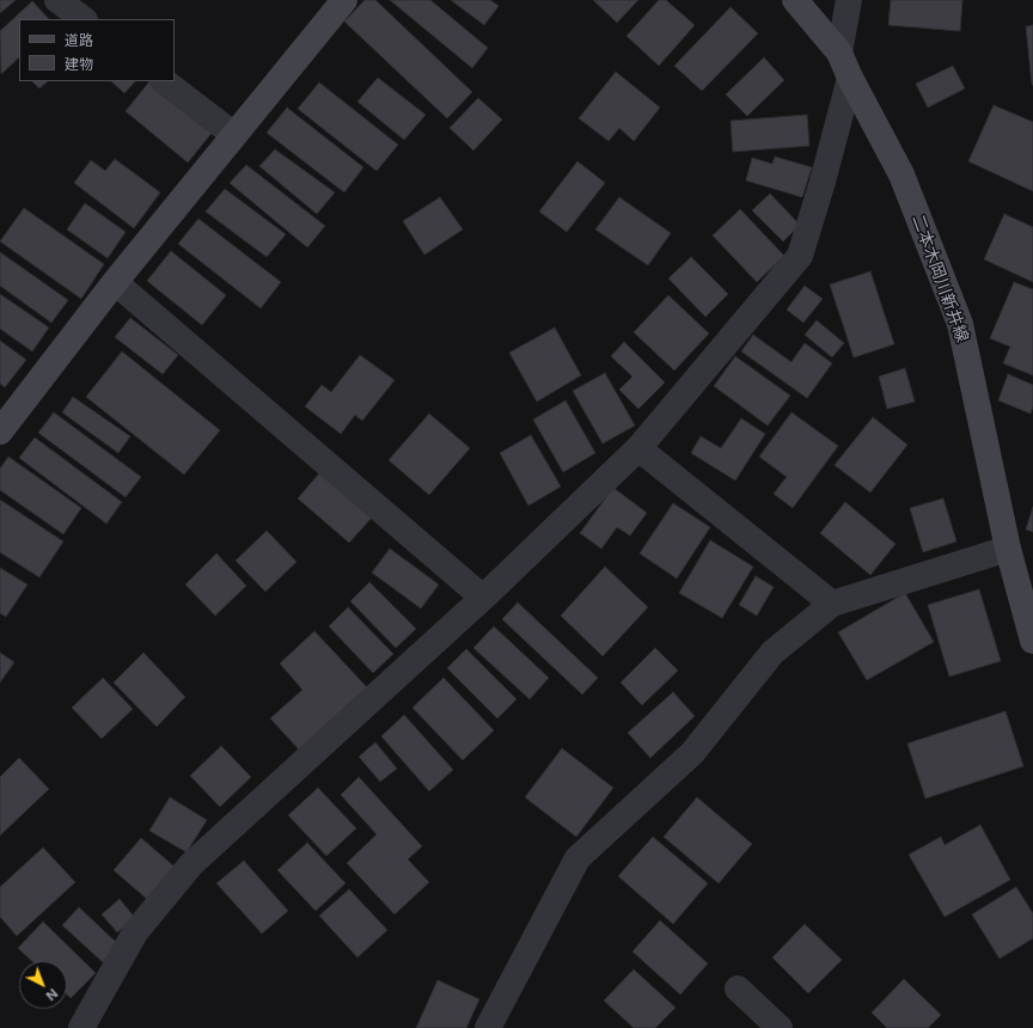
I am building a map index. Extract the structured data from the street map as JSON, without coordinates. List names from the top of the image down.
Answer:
{
  "streets": {
    "main road": ["二本木岡川新井線"]
  },
  "legend": ["道路", "建物"],
  "north": "bottom right"
}
